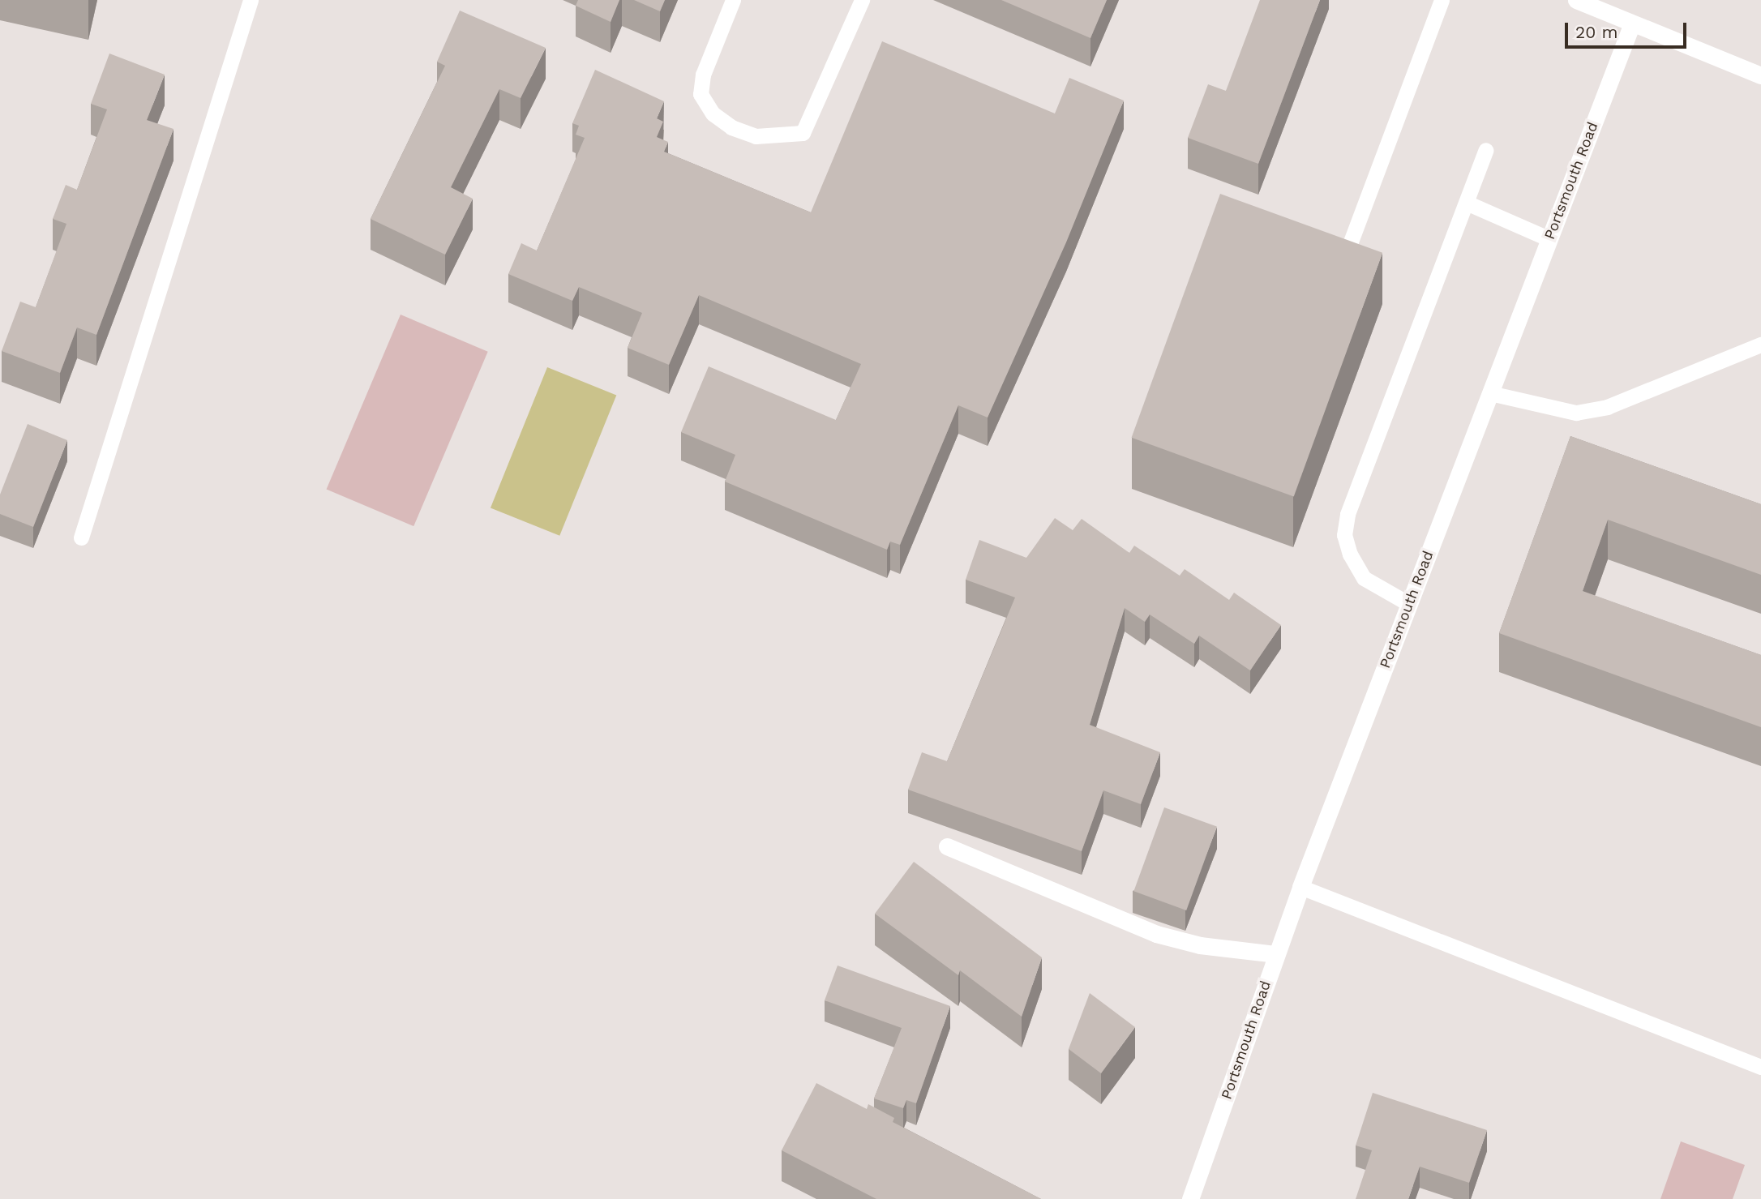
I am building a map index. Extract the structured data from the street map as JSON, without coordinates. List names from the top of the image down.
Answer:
{
  "streets": {
    "street": ["Portsmouth Road"]
  },
  "scale_bar": "20 m"
}
